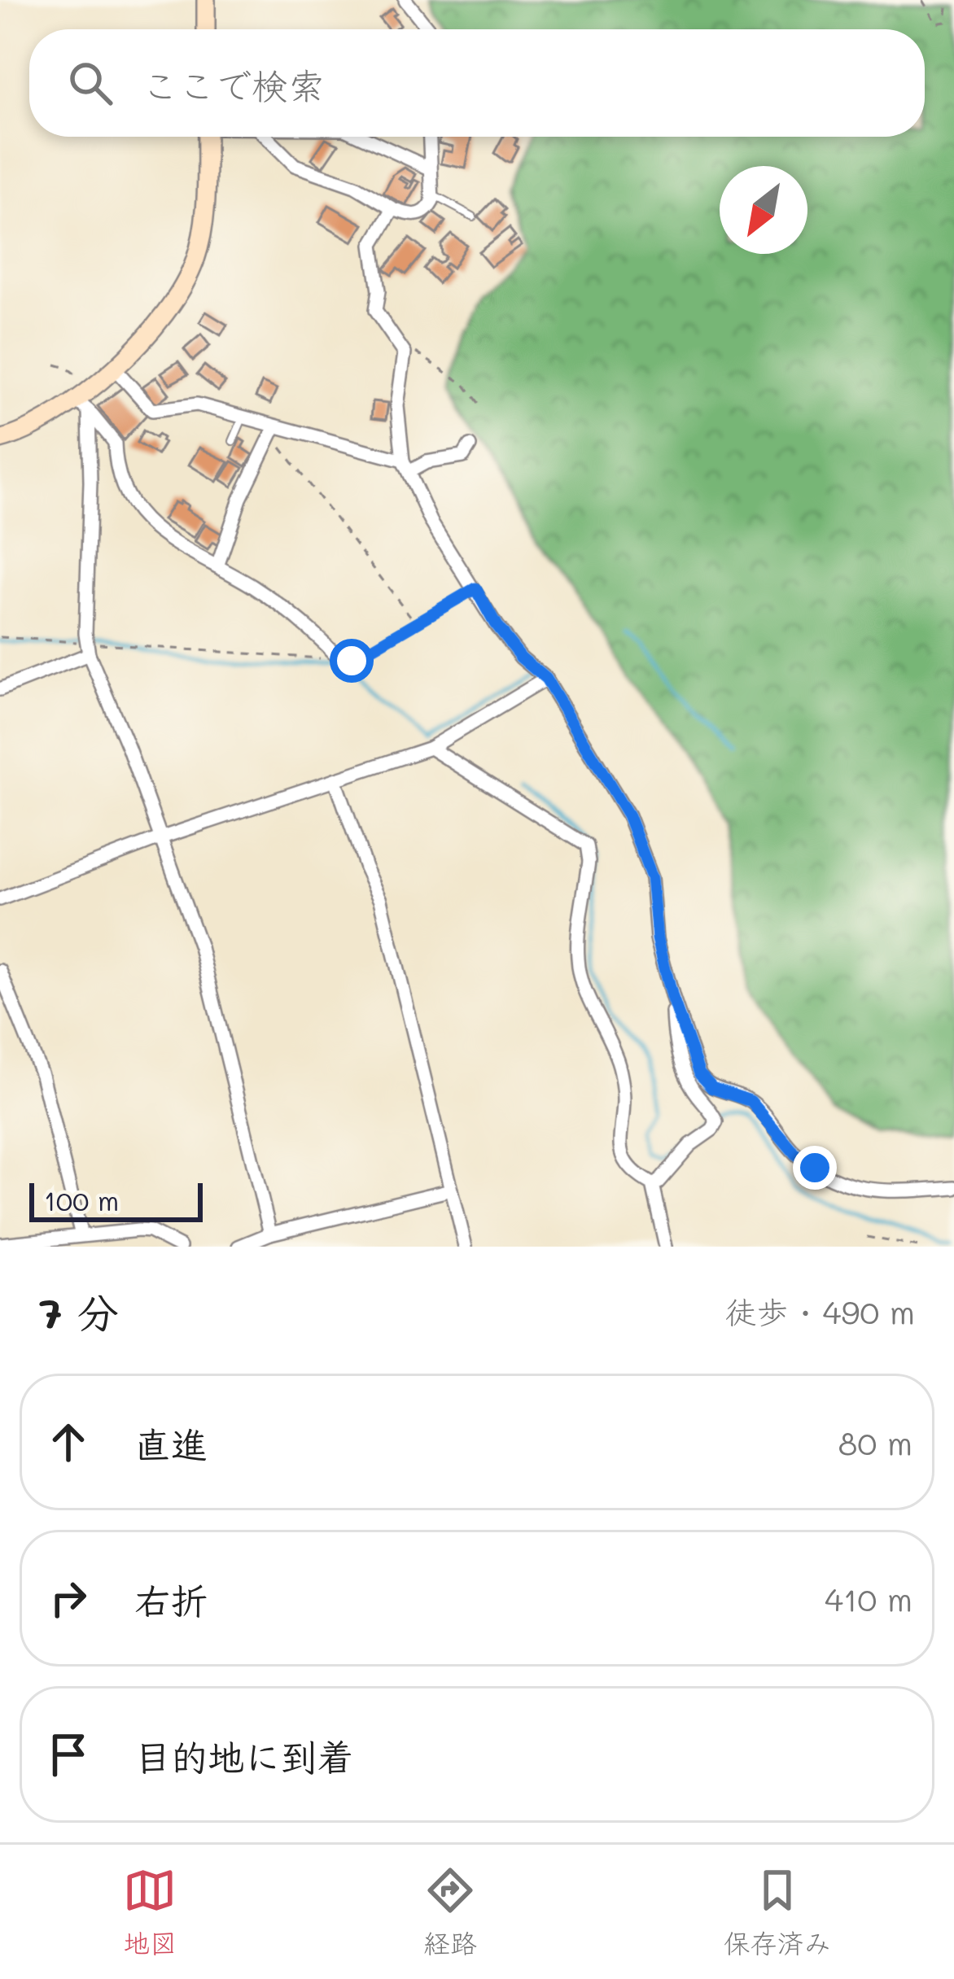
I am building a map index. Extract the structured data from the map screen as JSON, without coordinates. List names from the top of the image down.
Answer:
{
  "scale_bar": "100 m",
  "north": "bottom left",
  "page": {
    "search": "ここで検索",
    "scale": "100 m",
    "heading": ["7 分", "徒歩 · 490 m"],
    "list": [
      ["直進", "80 m"],
      ["右折", "410 m"],
      "目的地に到着"
    ],
    "nav": ["地図", "経路", "保存済み"]
  }
}
